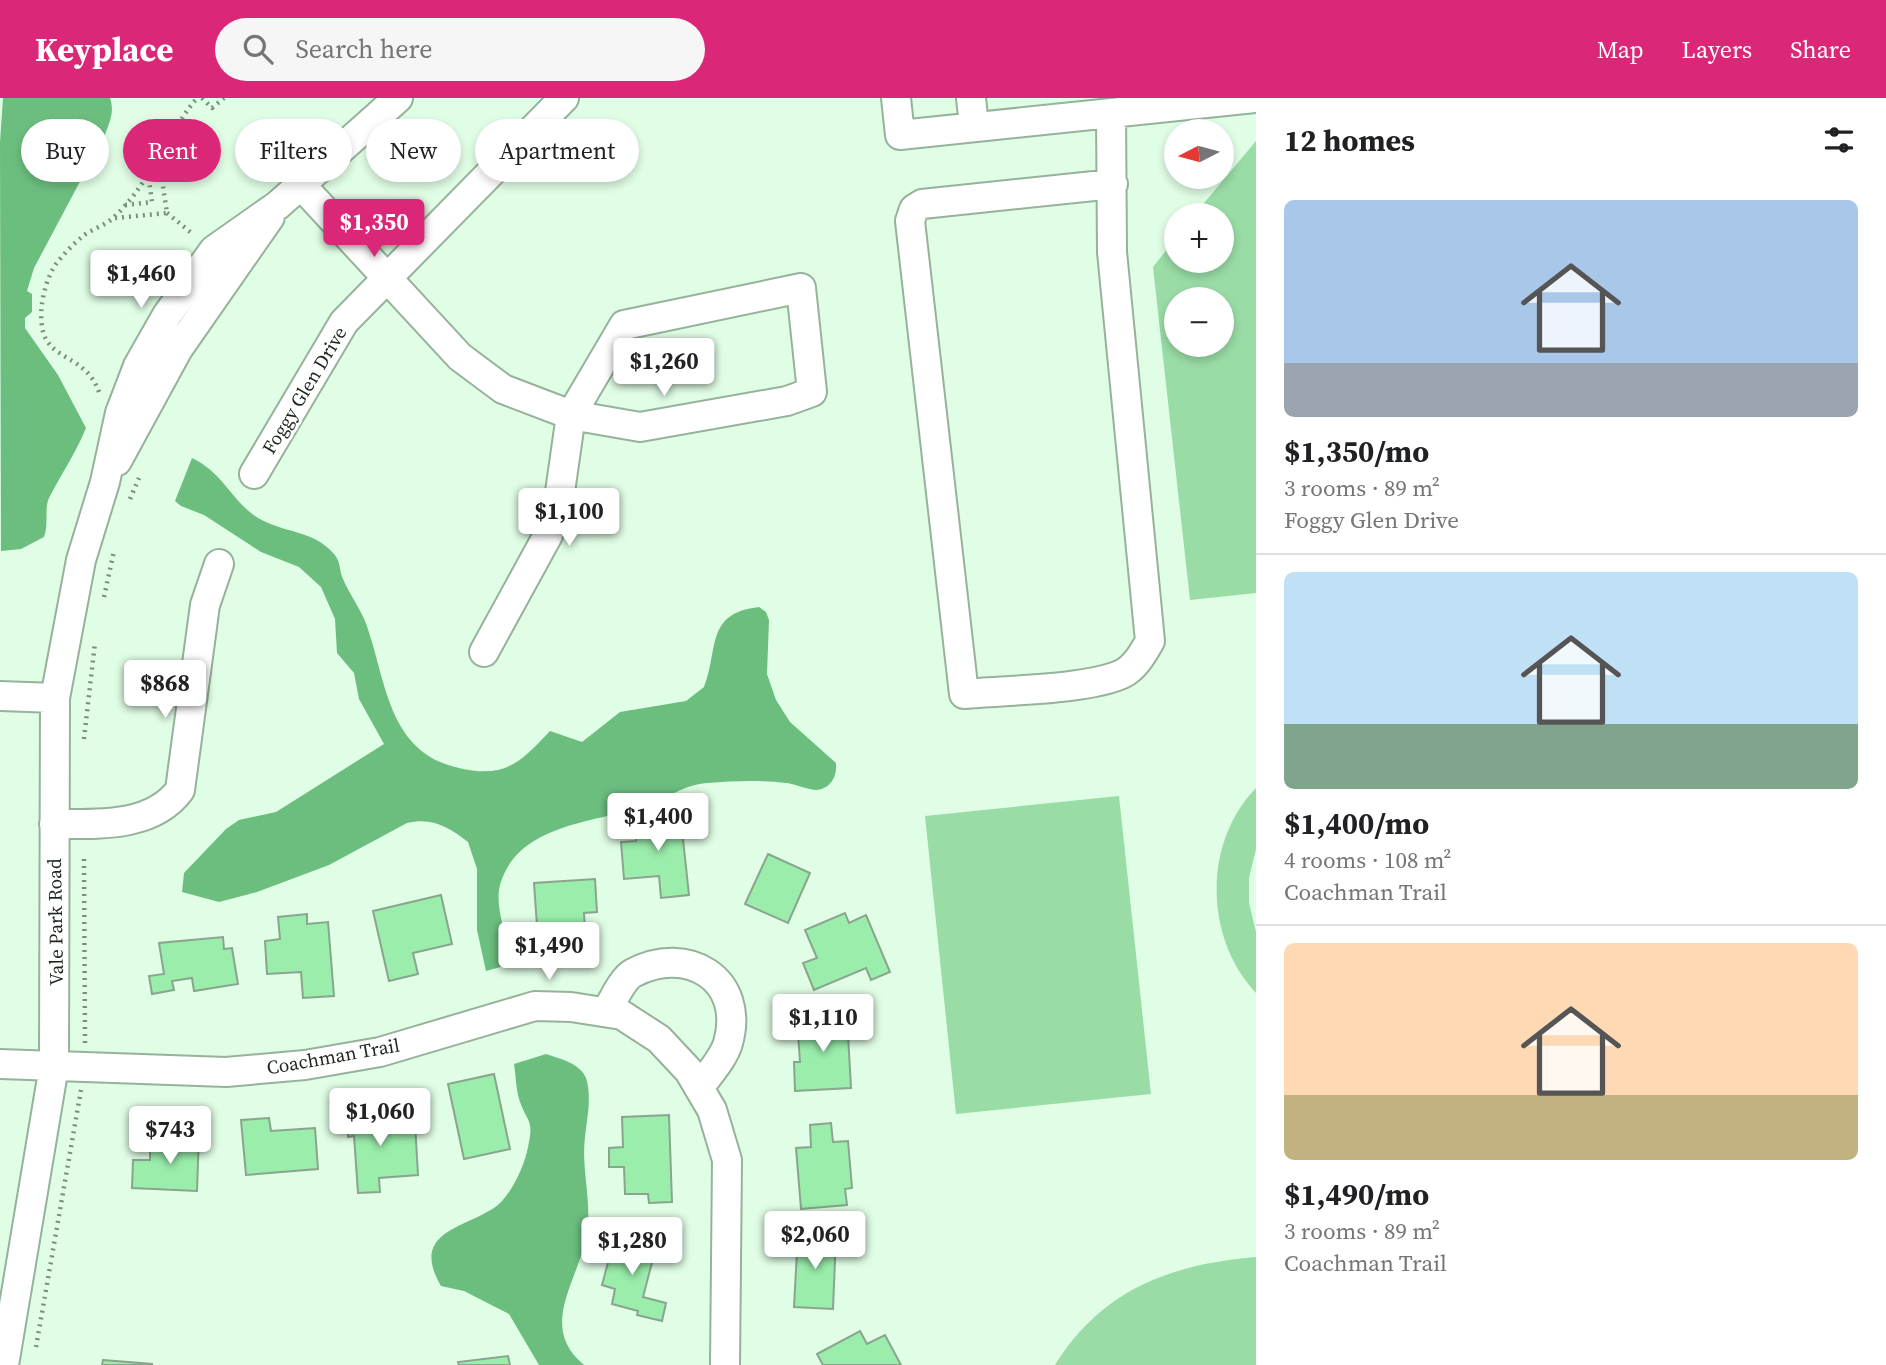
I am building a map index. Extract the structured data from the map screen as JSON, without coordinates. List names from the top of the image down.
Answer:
{
  "streets": {
    "street": ["Foggy Glen Drive", "Vale Park Road", "Coachman Trail"]
  },
  "crossings": [
    ["Vale Park Road", "Coachman Trail"]
  ],
  "north": "left",
  "page": {
    "header": "Keyplace",
    "search": "Search here",
    "nav": ["Map", "Layers", "Share"],
    "heading": "12 homes",
    "map_buttons": ["+", "−"],
    "chip": [
      "Buy",
      "Rent",
      "Filters",
      "New",
      "Apartment"
    ],
    "list": [
      {
        "name": "$1,350/mo",
        "note": "3 rooms · 89 m² · Foggy Glen Drive"
      },
      {
        "name": "$1,400/mo",
        "note": "4 rooms · 108 m² · Coachman Trail"
      },
      {
        "name": "$1,490/mo",
        "note": "3 rooms · 89 m² · Coachman Trail"
      }
    ],
    "price": [
      "$1,350",
      "$1,460",
      "$1,260",
      "$1,100",
      "$868",
      "$1,400",
      "$1,490",
      "$1,110",
      "$1,060",
      "$743",
      "$2,060",
      "$1,280"
    ]
  }
}
